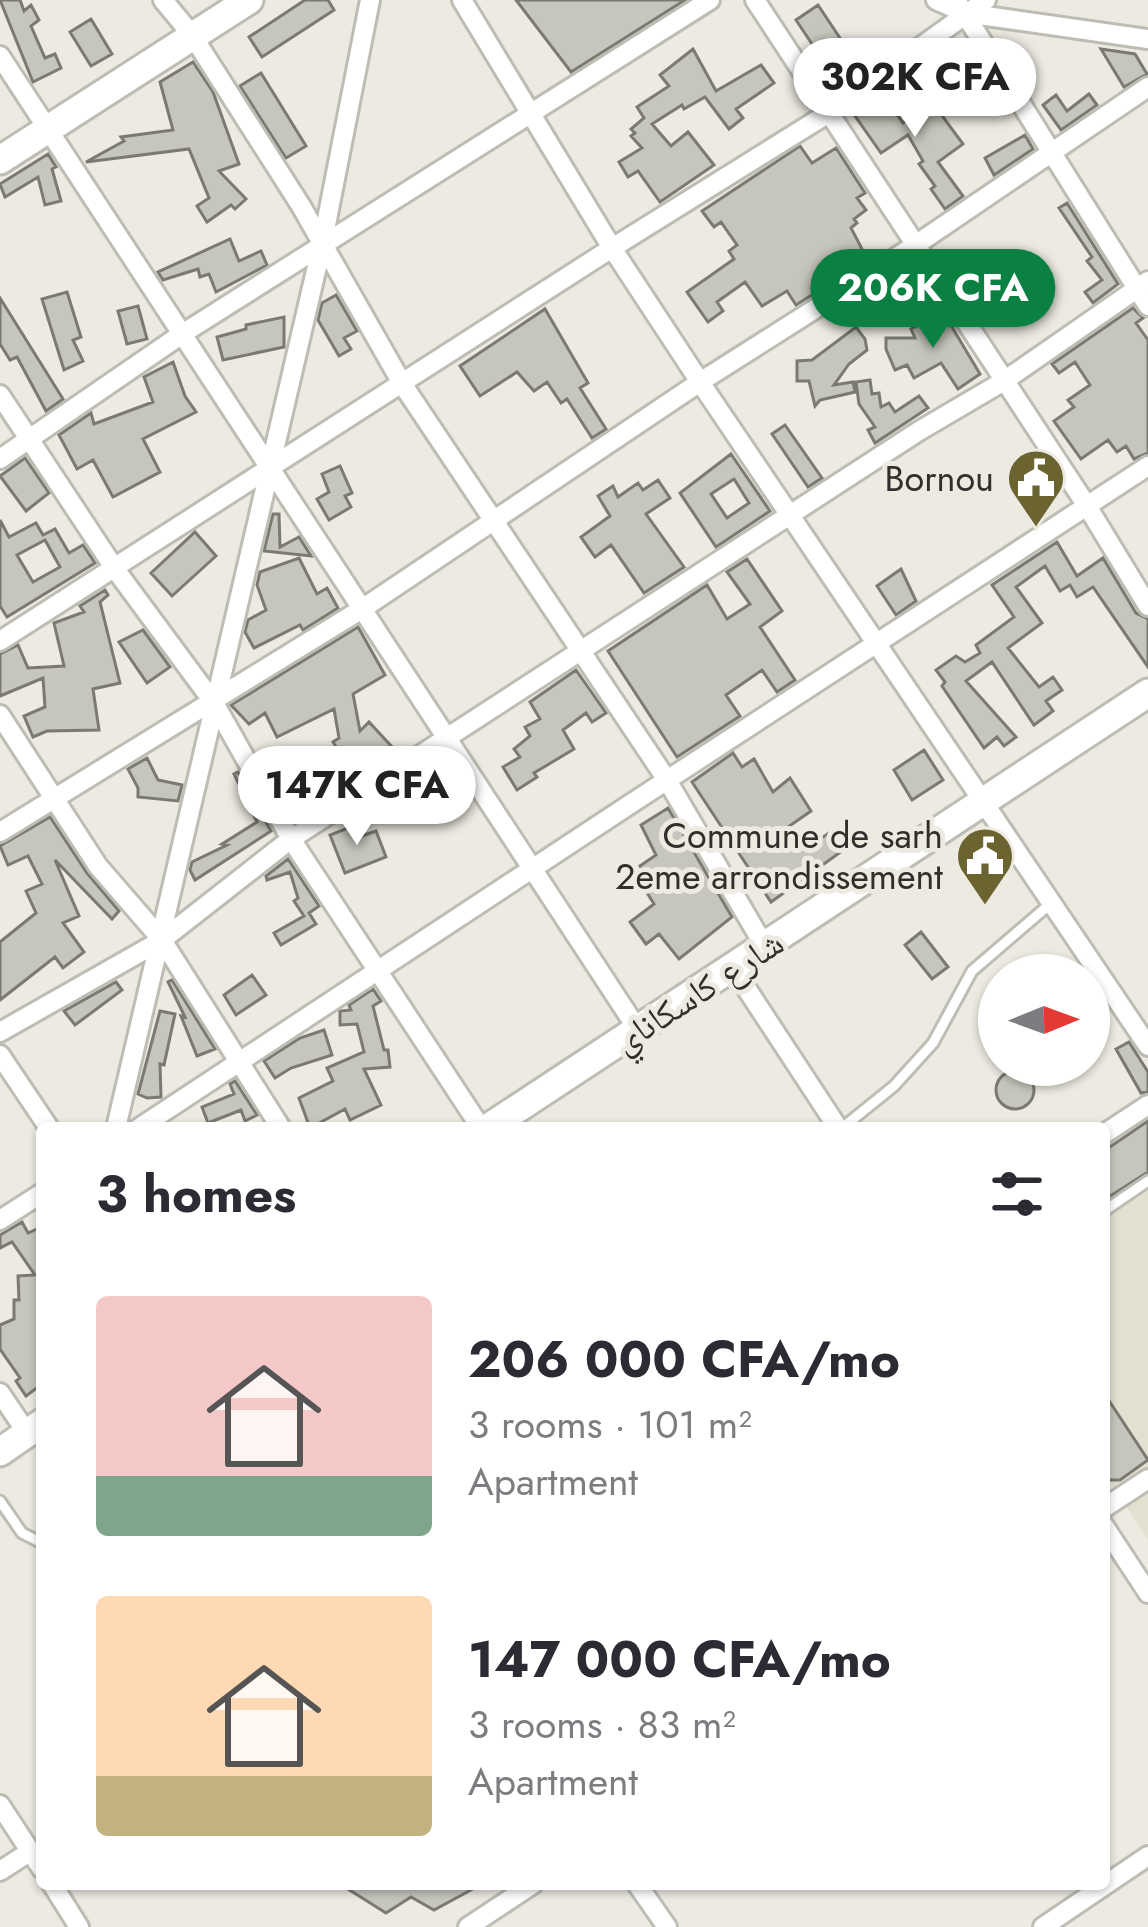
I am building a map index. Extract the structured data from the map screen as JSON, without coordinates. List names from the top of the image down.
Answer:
{
  "streets": {
    "street": ["شارع كاسكاناي"]
  },
  "places": {
    "public building": ["Bornou", "Commune de sarh 2eme arrondissement"]
  },
  "north": "right",
  "page": {
    "price": ["302K CFA", "206K CFA", "147K CFA"],
    "heading": "3 homes",
    "list": [
      {
        "name": "206 000 CFA/mo",
        "note": "3 rooms · 101 m² · Apartment"
      },
      {
        "name": "147 000 CFA/mo",
        "note": "3 rooms · 83 m² · Apartment"
      }
    ]
  }
}
